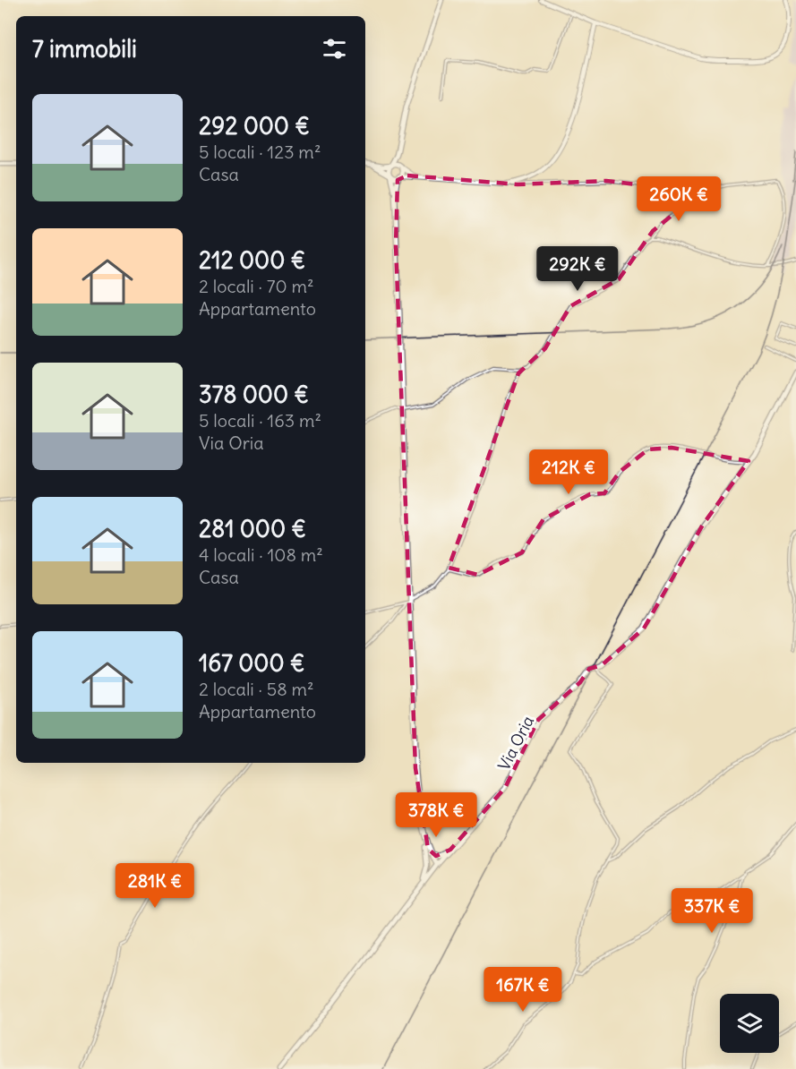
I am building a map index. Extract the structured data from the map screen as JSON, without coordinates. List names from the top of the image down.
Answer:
{
  "streets": {
    "main road": ["Via Oria"]
  },
  "page": {
    "heading": "7 immobili",
    "list": [
      {
        "name": "292 000 €",
        "note": "5 locali · 123 m² · Casa"
      },
      {
        "name": "212 000 €",
        "note": "2 locali · 70 m² · Appartamento"
      },
      {
        "name": "378 000 €",
        "note": "5 locali · 163 m² · Via Oria"
      },
      {
        "name": "281 000 €",
        "note": "4 locali · 108 m² · Casa"
      },
      {
        "name": "167 000 €",
        "note": "2 locali · 58 m² · Appartamento"
      }
    ],
    "price": [
      "260K €",
      "292K €",
      "212K €",
      "378K €",
      "281K €",
      "337K €",
      "167K €"
    ]
  }
}
